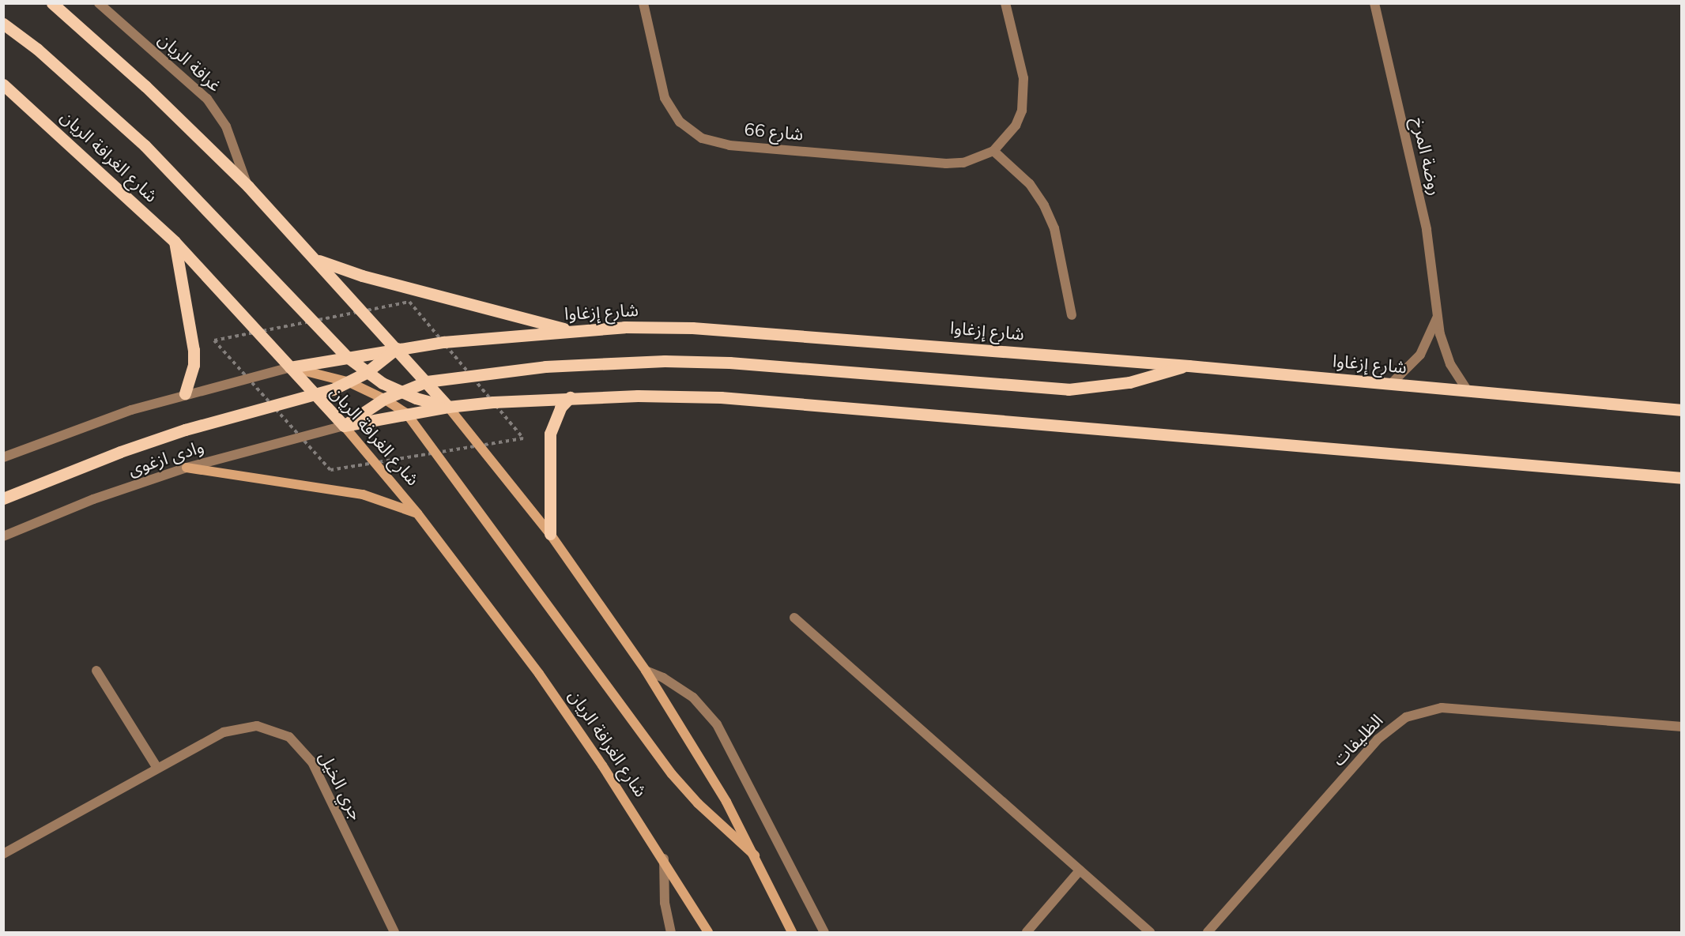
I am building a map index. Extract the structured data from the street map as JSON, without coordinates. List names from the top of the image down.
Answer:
{
  "streets": {
    "main road": ["شارع الغرافة الريان", "شارع إزغاوا"],
    "street": [
      "غرافة الريان",
      "شارع 66",
      "روضة المرخ",
      "وادى ازغوى",
      "الظليفات",
      "جري الخيل"
    ]
  },
  "crossings": [
    ["شارع الغرافة الريان", "شارع إزغاوا"],
    ["شارع الغرافة الريان", "وادى ازغوى"],
    ["روضة المرخ", "شارع إزغاوا"]
  ]
}
